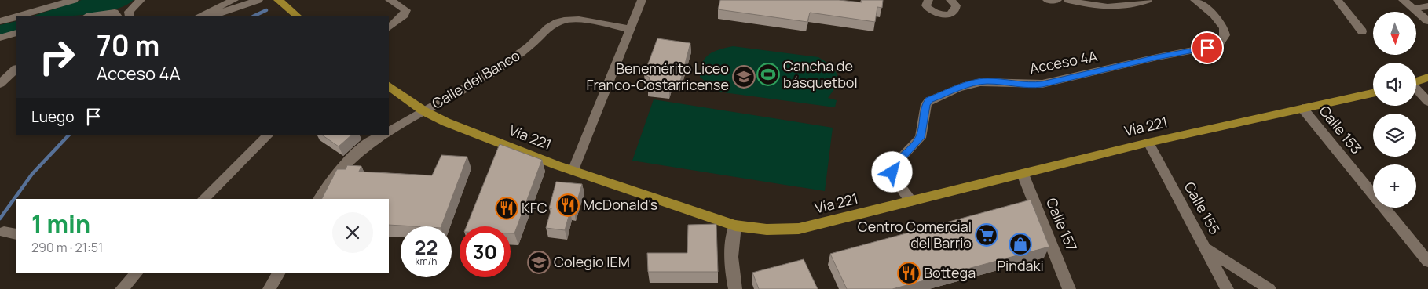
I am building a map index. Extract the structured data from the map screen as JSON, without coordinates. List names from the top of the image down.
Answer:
{
  "streets": {
    "main road": ["Vía 221"],
    "street": [
      "Acceso 4A",
      "Calle del Banco",
      "Calle 153",
      "Calle 155",
      "Calle 157"
    ]
  },
  "crossings": [
    ["Acceso 4A", "Vía 221"],
    ["Calle del Banco", "Vía 221"],
    ["Vía 221", "Calle 153"],
    ["Vía 221", "Calle 155"],
    ["Vía 221", "Calle 157"]
  ],
  "places": {
    "sports": ["Cancha de básquetbol"],
    "school or university": ["Benemérito Liceo Franco-Costarricense", "Colegio IEM"],
    "restaurant": ["McDonald's", "KFC", "Bottega"],
    "supermarket": ["Centro Comercial del Barrio"],
    "shop": ["Pindaki"]
  },
  "north": "bottom",
  "page": {
    "map_buttons": "+",
    "turn": ["70 m", "Acceso 4A"],
    "then": "Luego",
    "heading": ["1 min", "290 m · 21:51"],
    "speed": "22 km/h",
    "limit": "30"
  }
}
